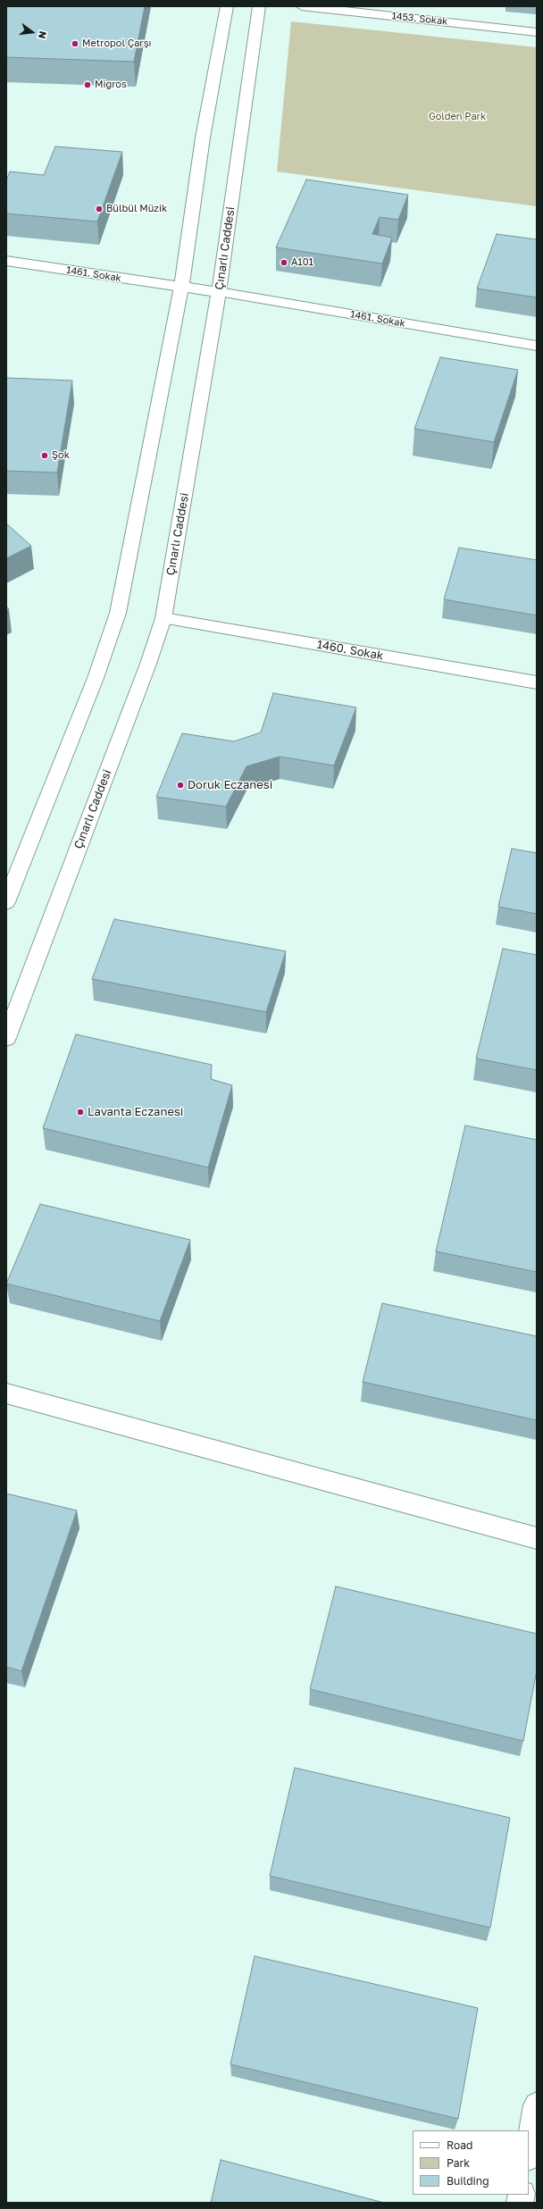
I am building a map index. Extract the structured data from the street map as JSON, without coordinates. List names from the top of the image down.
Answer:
{
  "streets": {
    "main road": [
      "1453. Sokak",
      "Çınarlı Caddesi",
      "1461. Sokak",
      "1460. Sokak"
    ]
  },
  "crossings": [
    ["Çınarlı Caddesi", "1461. Sokak"],
    ["Çınarlı Caddesi", "1460. Sokak"]
  ],
  "parks": ["Golden Park"],
  "places": [
    "Metropol Çarşı",
    "Migros",
    "Bülbül Müzik",
    "A101",
    "Şok",
    "Doruk Eczanesi",
    "Lavanta Eczanesi"
  ],
  "legend": ["Road", "Park", "Building"],
  "north": "right"
}
